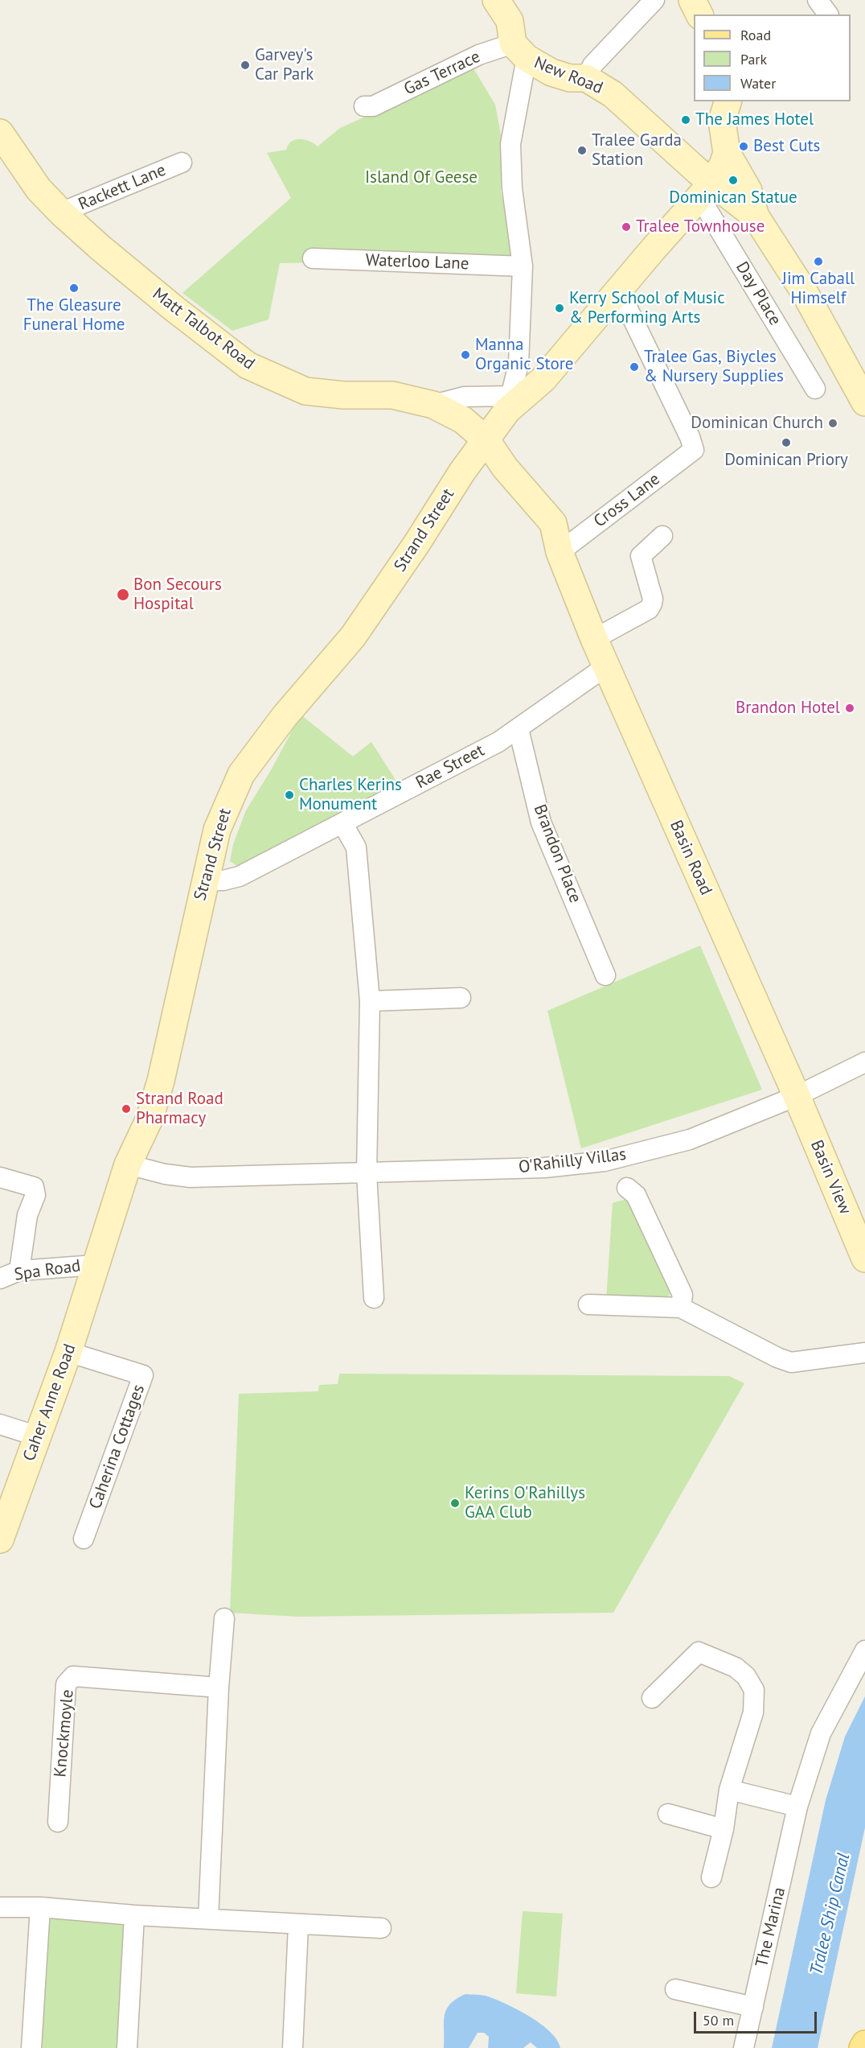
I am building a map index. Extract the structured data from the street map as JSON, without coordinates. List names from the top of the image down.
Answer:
{
  "streets": {
    "main road": [
      "New Road",
      "Matt Talbot Road",
      "Strand Street",
      "Basin Road",
      "Basin View",
      "Caher Anne Road"
    ],
    "street": [
      "Gas Terrace",
      "Rackett Lane",
      "Waterloo Lane",
      "Day Place",
      "Cross Lane",
      "Rae Street",
      "Brandon Place",
      "O'Rahilly Villas",
      "Spa Road",
      "Caherina Cottages",
      "Knockmoyle",
      "The Marina"
    ]
  },
  "crossings": [
    ["Gas Terrace", "New Road"],
    ["New Road", "Day Place"],
    ["New Road", "Strand Street"],
    ["Rackett Lane", "Matt Talbot Road"],
    ["Day Place", "Strand Street"],
    ["Matt Talbot Road", "Cross Lane"],
    ["Matt Talbot Road", "Strand Street"],
    ["Matt Talbot Road", "Basin Road"],
    ["Cross Lane", "Strand Street"],
    ["Cross Lane", "Basin Road"],
    ["Strand Street", "Rae Street"],
    ["Strand Street", "O'Rahilly Villas"],
    ["Strand Street", "Spa Road"],
    ["Strand Street", "Caher Anne Road"],
    ["Rae Street", "Brandon Place"],
    ["Rae Street", "Basin Road"],
    ["Basin Road", "O'Rahilly Villas"],
    ["Basin Road", "Basin View"],
    ["O'Rahilly Villas", "Basin View"],
    ["Spa Road", "Caher Anne Road"],
    ["Caher Anne Road", "Caherina Cottages"]
  ],
  "water": ["Tralee Ship Canal"],
  "parks": ["Island Of Geese"],
  "places": [
    "Garvey's Car Park",
    "The James Hotel",
    "Best Cuts",
    "Tralee Garda Station",
    "Dominican Statue",
    "Tralee Townhouse",
    "Jim Caball Himself",
    "The Gleasure Funeral Home",
    "Kerry School of Music & Performing Arts",
    "Manna Organic Store",
    "Tralee Gas, Biycles & Nursery Supplies",
    "Dominican Church",
    "Dominican Priory",
    "Bon Secours Hospital",
    "Brandon Hotel",
    "Charles Kerins Monument",
    "Strand Road Pharmacy",
    "Kerins O'Rahillys GAA Club"
  ],
  "legend": ["Road", "Park", "Water"],
  "scale_bar": "50 m"
}
